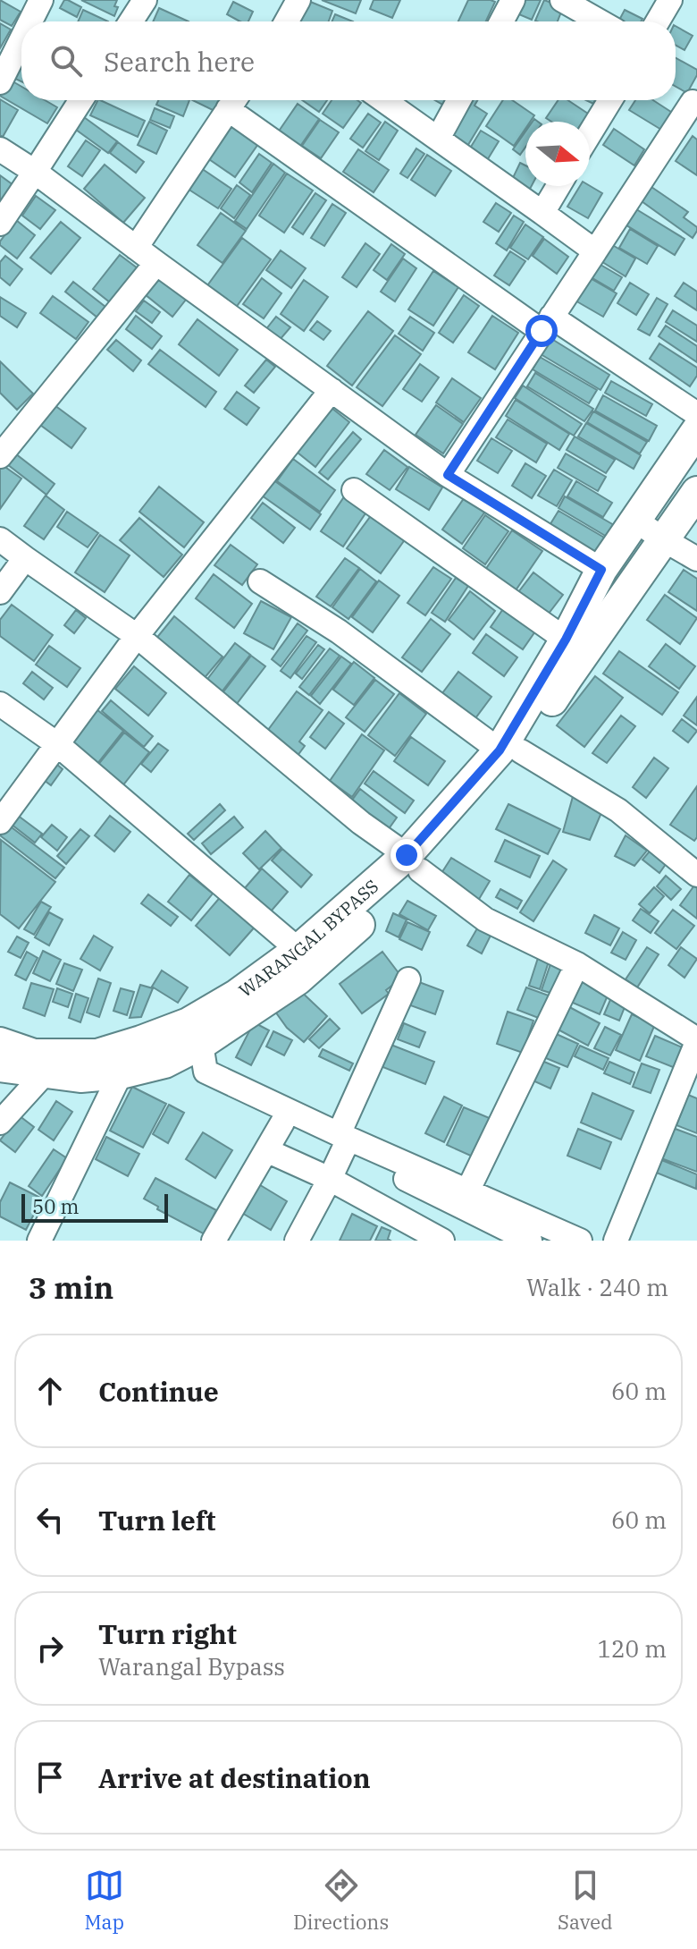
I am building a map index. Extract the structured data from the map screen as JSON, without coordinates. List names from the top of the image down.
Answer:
{
  "streets": {
    "main road": ["WARANGAL BYPASS"]
  },
  "scale_bar": "50 m",
  "north": "right",
  "page": {
    "search": "Search here",
    "scale": "50 m",
    "heading": ["3 min", "Walk · 240 m"],
    "list": [
      ["Continue", "60 m"],
      ["Turn left", "60 m"],
      ["Turn right", "Warangal Bypass", "120 m"],
      "Arrive at destination"
    ],
    "nav": ["Map", "Directions", "Saved"]
  }
}
